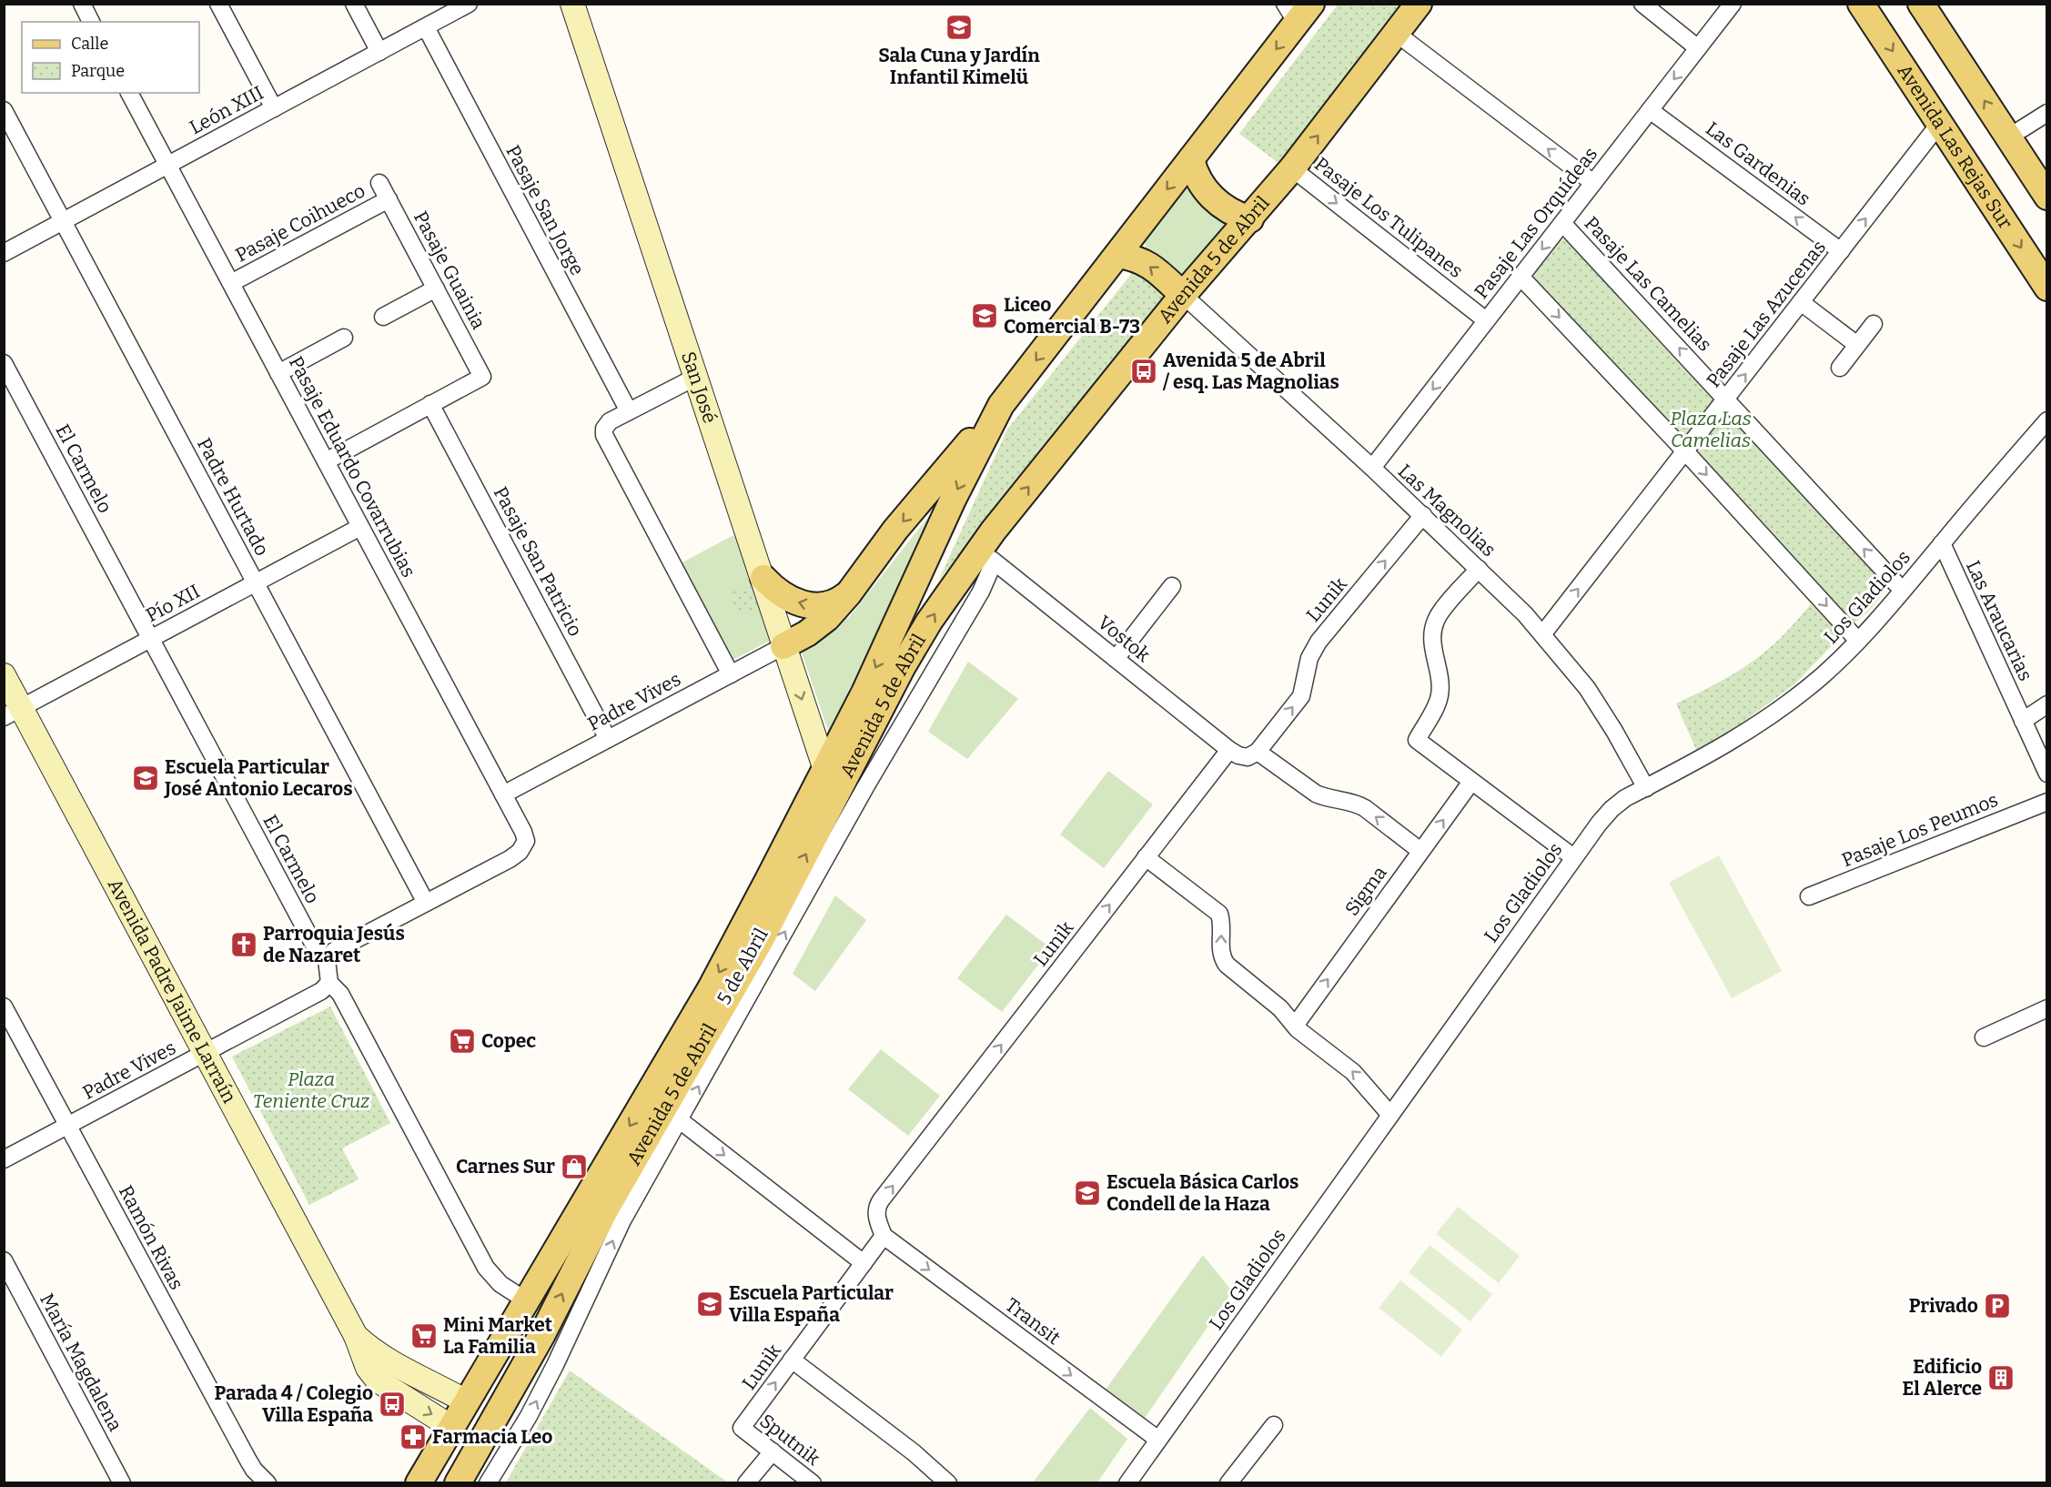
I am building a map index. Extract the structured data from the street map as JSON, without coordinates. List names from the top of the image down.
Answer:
{
  "streets": {
    "main road": ["Avenida Las Rejas Sur", "Avenida 5 de Abril"],
    "street": [
      "León XIII",
      "Las Gardenias",
      "Pasaje San Jorge",
      "Pasaje Los Tulipanes",
      "Pasaje Coihueco",
      "Pasaje Las Orquídeas",
      "Pasaje Guainia",
      "Pasaje Las Camelias",
      "Pasaje Las Azucenas",
      "San José",
      "Pasaje Eduardo Covarrubias",
      "El Carmelo",
      "Padre Hurtado",
      "Las Magnolias",
      "Pasaje San Patricio",
      "Los Gladiolos",
      "Lunik",
      "Pío XII",
      "Las Araucarias",
      "Vostok",
      "Padre Vives",
      "Pasaje Los Peumos",
      "Sigma",
      "5 de Abril",
      "Avenida Padre Jaime Larraín",
      "Ramón Rivas",
      "Transit",
      "María Magdalena",
      "Sputnik"
    ]
  },
  "crossings": [
    ["León XIII", "Pasaje San Jorge"],
    ["León XIII", "Pasaje Eduardo Covarrubias"],
    ["León XIII", "Padre Hurtado"],
    ["Avenida Las Rejas Sur", "Pasaje Las Azucenas"],
    ["Las Gardenias", "Pasaje Las Orquídeas"],
    ["Las Gardenias", "Pasaje Las Azucenas"],
    ["Pasaje Los Tulipanes", "Pasaje Las Orquídeas"],
    ["Pasaje Los Tulipanes", "Avenida 5 de Abril"],
    ["Pasaje Coihueco", "Pasaje Guainia"],
    ["Pasaje Coihueco", "Pasaje Eduardo Covarrubias"],
    ["Pasaje Las Orquídeas", "Pasaje Las Camelias"],
    ["Pasaje Las Orquídeas", "Las Magnolias"],
    ["Avenida 5 de Abril", "San José"],
    ["Avenida 5 de Abril", "Las Magnolias"],
    ["Avenida 5 de Abril", "Avenida Padre Jaime Larraín"],
    ["Pasaje Guainia", "Pasaje San Patricio"],
    ["Pasaje Las Camelias", "Pasaje Las Azucenas"],
    ["Pasaje Las Camelias", "Los Gladiolos"],
    ["Pasaje Las Azucenas", "Las Magnolias"],
    ["San José", "Padre Vives"],
    ["Pasaje Eduardo Covarrubias", "Padre Hurtado"],
    ["Pasaje Eduardo Covarrubias", "Pío XII"],
    ["Pasaje Eduardo Covarrubias", "Padre Vives"],
    ["El Carmelo", "Pío XII"],
    ["El Carmelo", "Padre Vives"],
    ["Padre Hurtado", "Pío XII"],
    ["Las Magnolias", "Los Gladiolos"],
    ["Las Magnolias", "Lunik"],
    ["Pasaje San Patricio", "Padre Vives"],
    ["Los Gladiolos", "Las Araucarias"],
    ["Los Gladiolos", "Transit"],
    ["Lunik", "Vostok"],
    ["Lunik", "Transit"],
    ["Lunik", "Sputnik"],
    ["Pío XII", "Avenida Padre Jaime Larraín"],
    ["Vostok", "5 de Abril"],
    ["Padre Vives", "Avenida Padre Jaime Larraín"],
    ["Padre Vives", "Ramón Rivas"]
  ],
  "one_way": [
    "Las Gardenias",
    "Pasaje Los Tulipanes",
    "Pasaje Las Orquídeas",
    "Pasaje Las Azucenas",
    "Lunik",
    "Sigma",
    "5 de Abril",
    "Transit"
  ],
  "parks": ["Plaza Las Camelias", "Plaza Teniente Cruz"],
  "places": {
    "school or university": [
      "Sala Cuna y Jardín Infantil Kimelü",
      "Liceo Comercial B-73",
      "Escuela Particular José Antonio Lecaros",
      "Escuela Básica Carlos Condell de la Haza",
      "Escuela Particular Villa España"
    ],
    "bus stop": ["Avenida 5 de Abril / esq. Las Magnolias", "Parada 4 / Colegio Villa España"],
    "church": ["Parroquia Jesús de Nazaret"],
    "supermarket": ["Copec", "Mini Market La Familia"],
    "shop": ["Carnes Sur"],
    "parking": ["Privado"],
    "building": ["Edificio El Alerce"],
    "pharmacy": ["Farmacia Leo"]
  },
  "legend": ["Calle", "Parque"]
}
